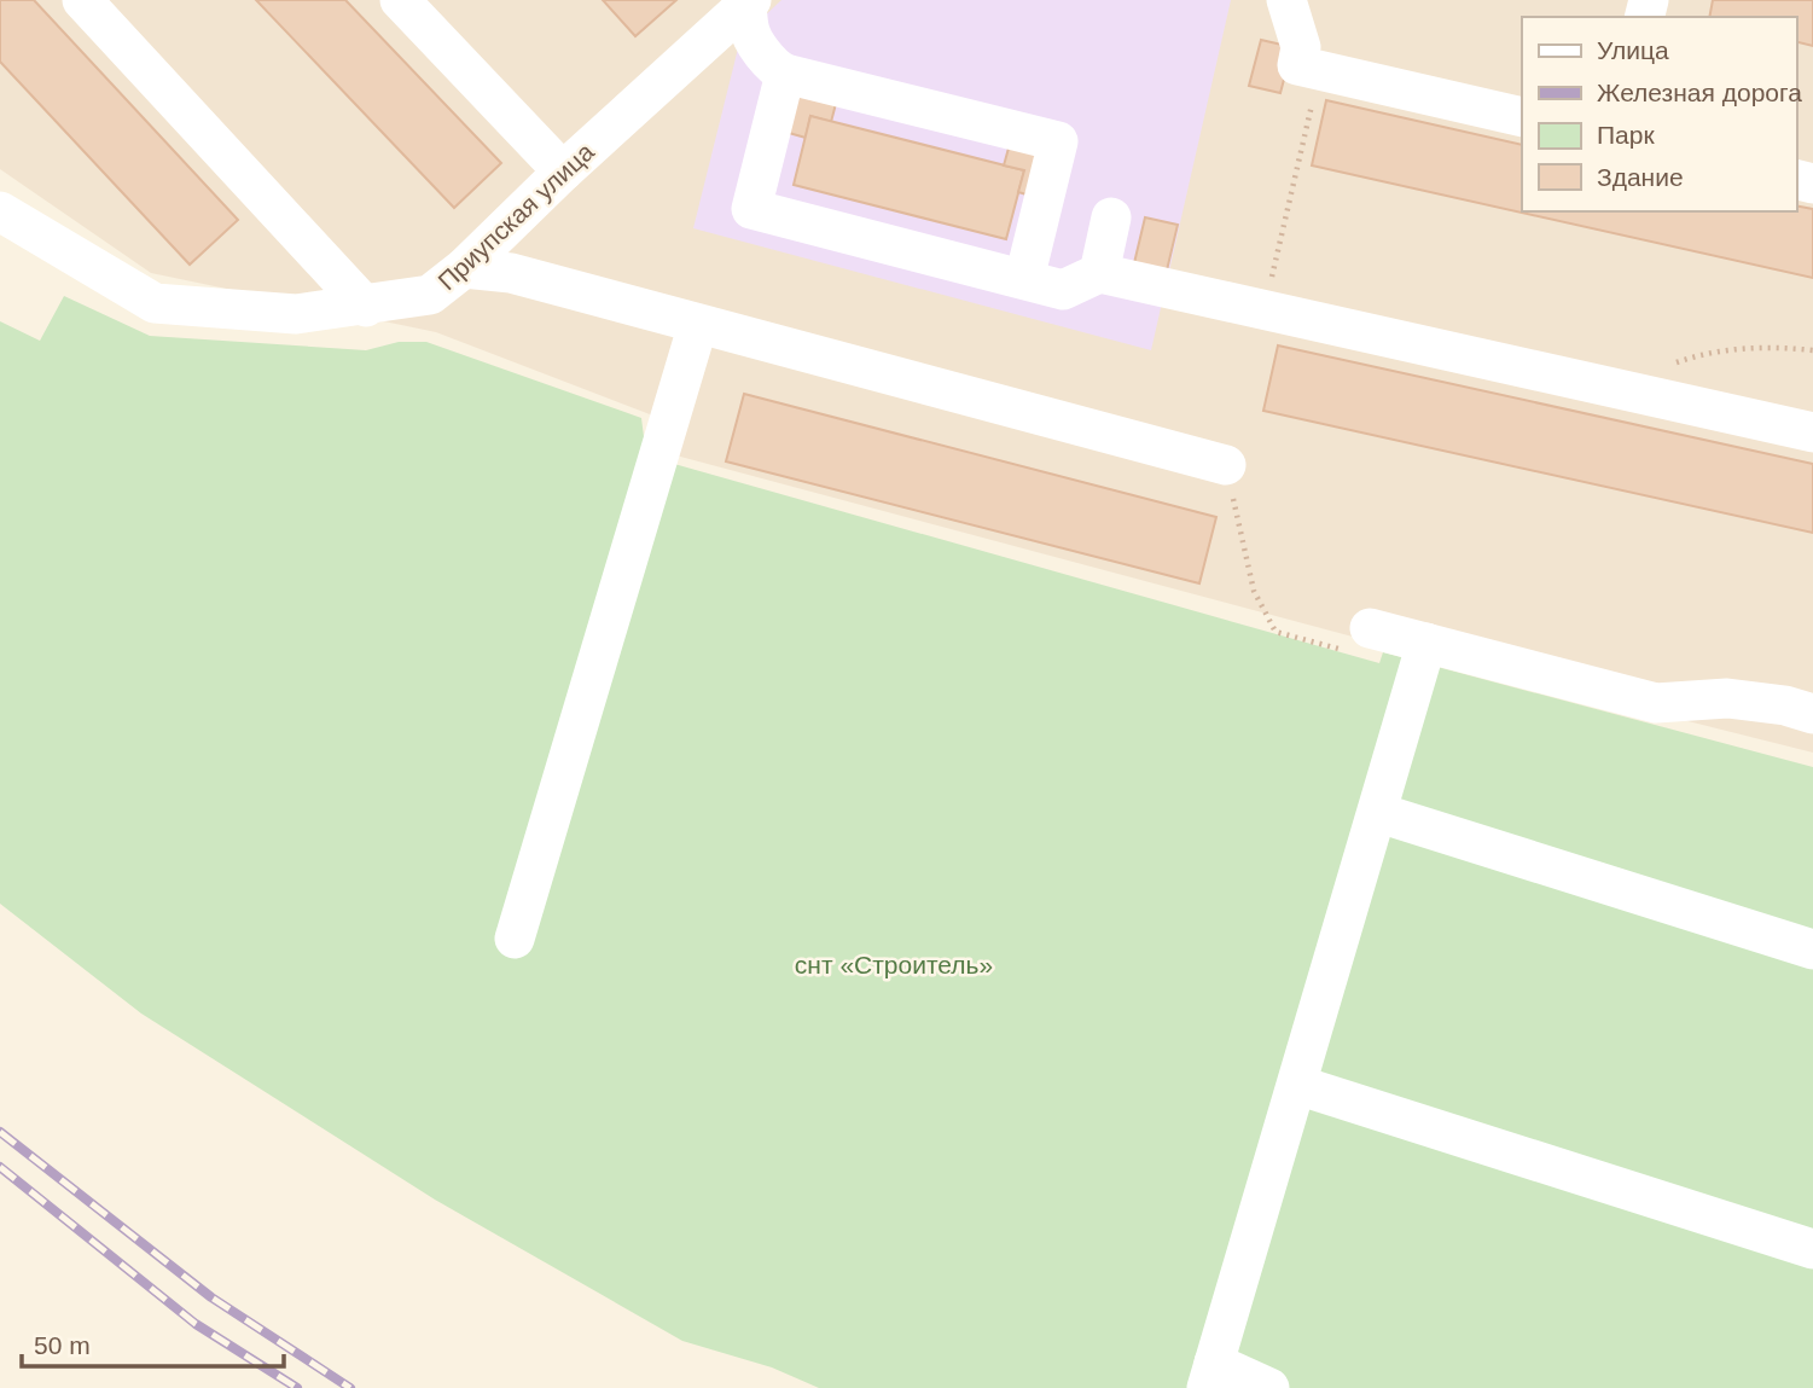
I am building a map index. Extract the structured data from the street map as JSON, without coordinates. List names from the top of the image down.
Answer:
{
  "streets": {
    "street": ["Приупская улица"]
  },
  "parks": ["снт «Строитель»"],
  "legend": [
    "Улица",
    "Железная дорога",
    "Парк",
    "Здание"
  ],
  "scale_bar": "50 m"
}
